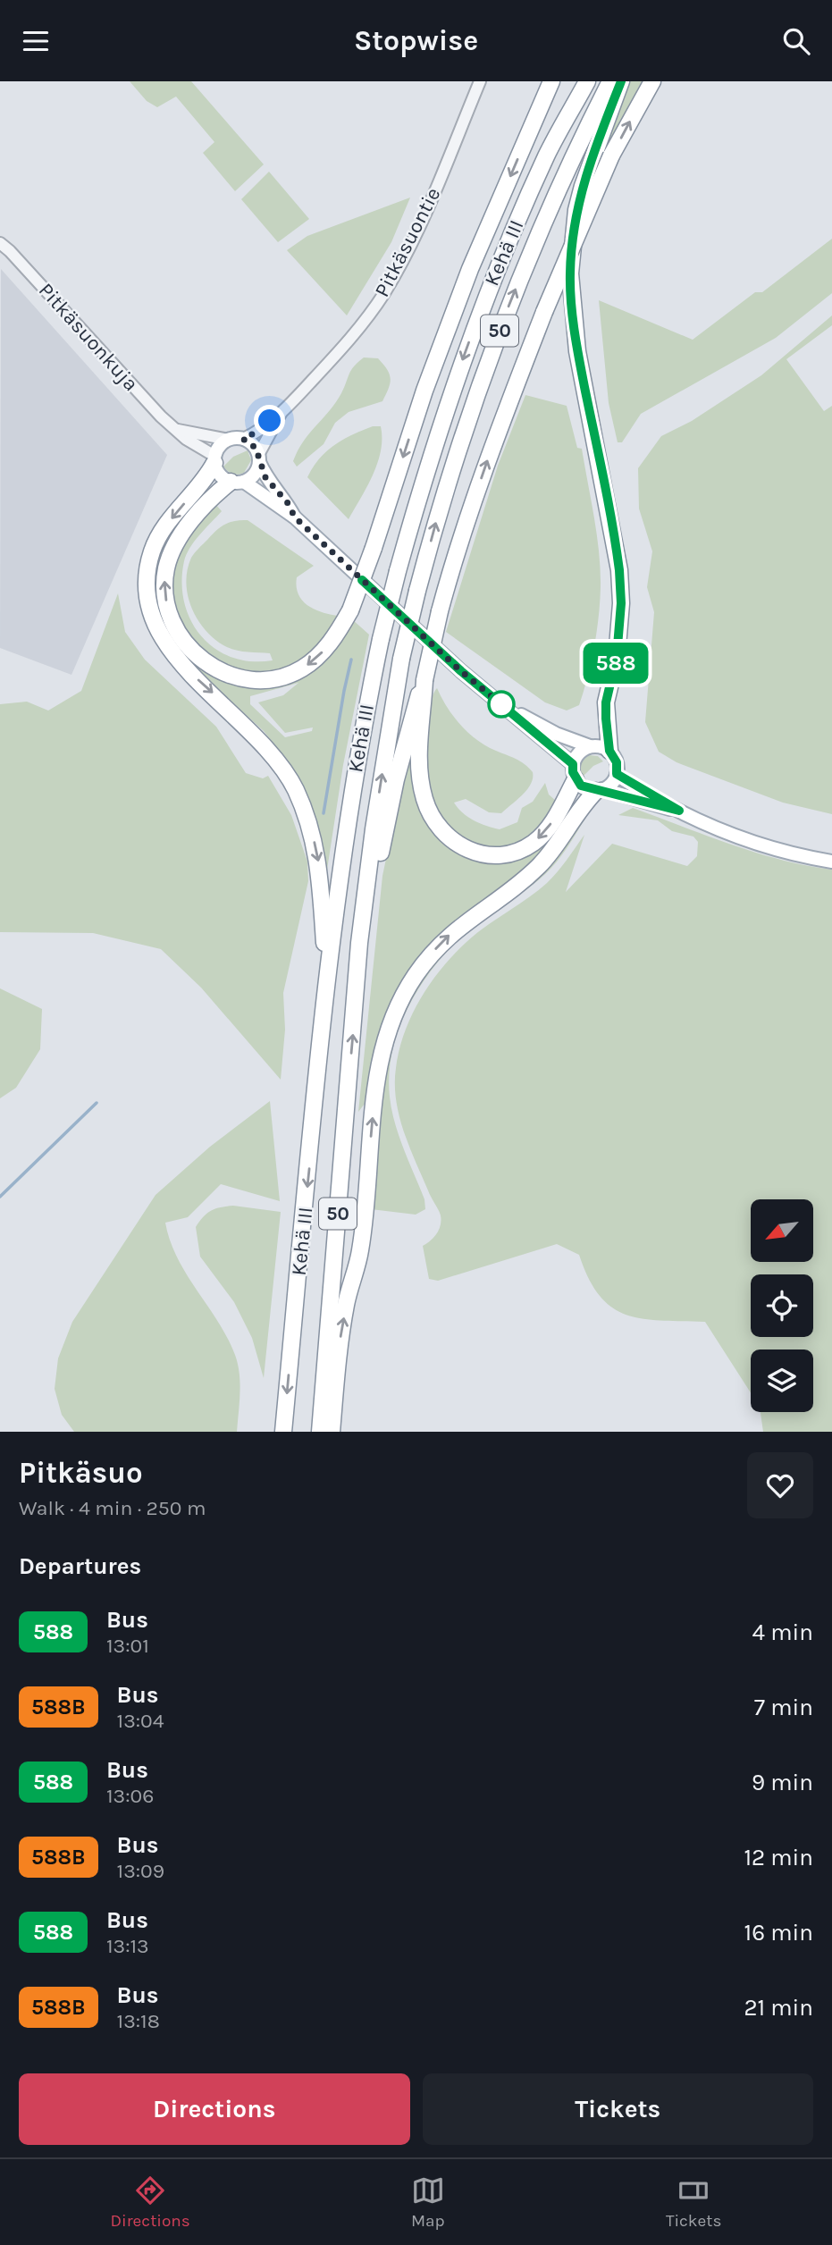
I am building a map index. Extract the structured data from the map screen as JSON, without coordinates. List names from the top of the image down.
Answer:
{
  "streets": {
    "highway": ["Kehä III", "50"],
    "street": ["Pitkäsuontie", "Pitkäsuonkuja"]
  },
  "crossings": [
    ["Pitkäsuontie", "Pitkäsuonkuja"]
  ],
  "lines": ["bus line 588"],
  "north": "bottom left",
  "page": {
    "header": "Stopwise",
    "on_map": "588",
    "heading": [
      ["Pitkäsuo", "Walk · 4 min · 250 m"],
      "Departures"
    ],
    "list": [
      {
        "mark": "588",
        "name": "Bus",
        "note": "13:01",
        "value": "4 min"
      },
      {
        "mark": "588B",
        "name": "Bus",
        "note": "13:04",
        "value": "7 min"
      },
      {
        "mark": "588",
        "name": "Bus",
        "note": "13:06",
        "value": "9 min"
      },
      {
        "mark": "588B",
        "name": "Bus",
        "note": "13:09",
        "value": "12 min"
      },
      {
        "mark": "588",
        "name": "Bus",
        "note": "13:13",
        "value": "16 min"
      },
      {
        "mark": "588B",
        "name": "Bus",
        "note": "13:18",
        "value": "21 min"
      }
    ],
    "buttons": ["Directions", "Tickets"],
    "tabs": ["Directions", "Map", "Tickets"]
  }
}
